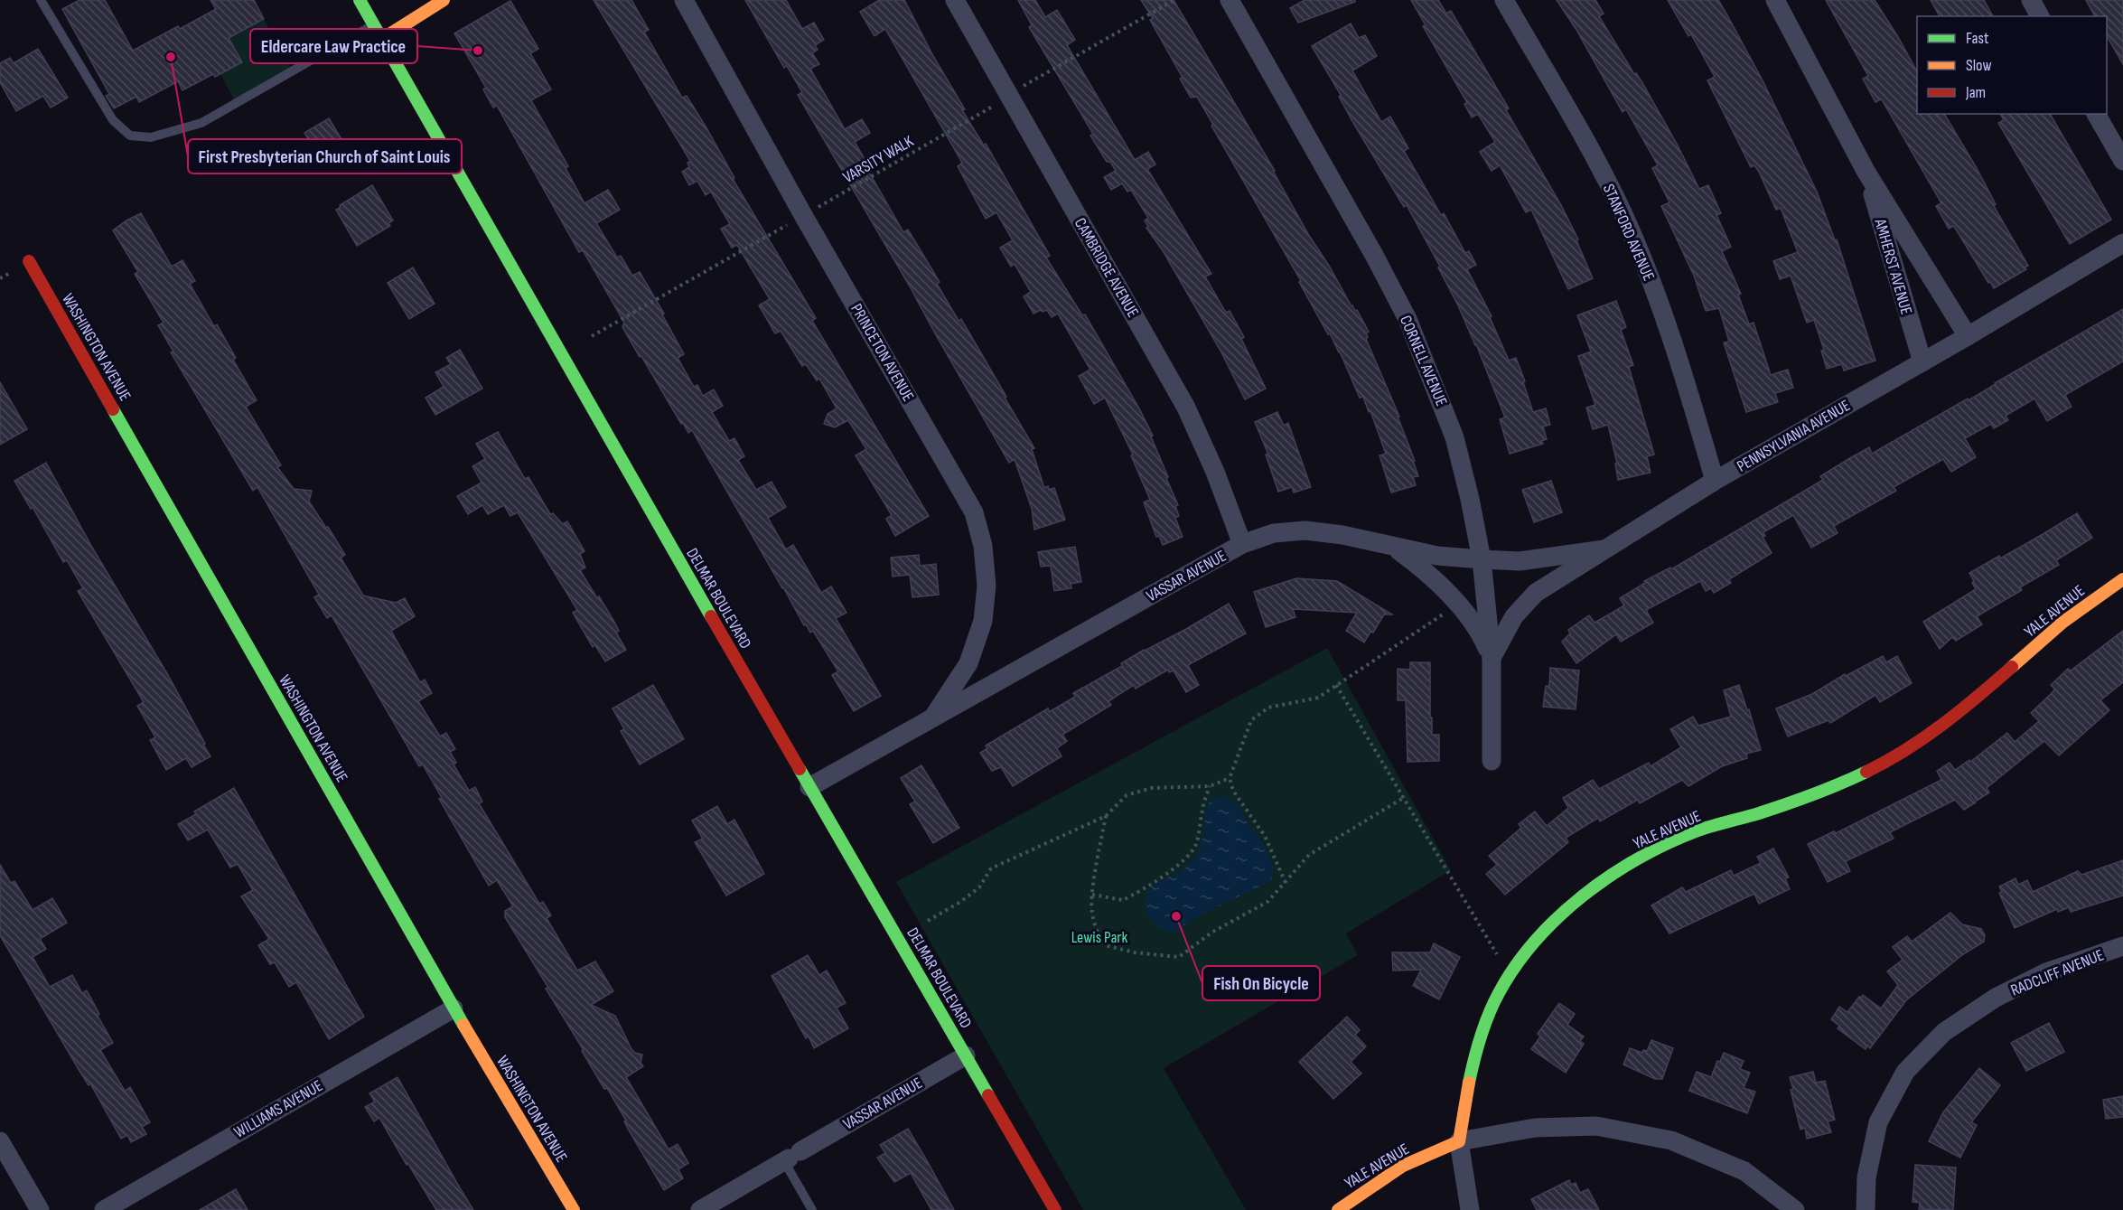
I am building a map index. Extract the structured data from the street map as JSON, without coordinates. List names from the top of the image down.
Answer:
{
  "streets": {
    "street": [
      "STANFORD AVENUE",
      "AMHERST AVENUE",
      "CAMBRIDGE AVENUE",
      "WASHINGTON AVENUE",
      "PRINCETON AVENUE",
      "CORNELL AVENUE",
      "PENNSYLVANIA AVENUE",
      "VASSAR AVENUE",
      "DELMAR BOULEVARD",
      "YALE AVENUE",
      "RADCLIFF AVENUE",
      "WILLIAMS AVENUE"
    ],
    "path": ["VARSITY WALK"]
  },
  "crossings": [
    ["VARSITY WALK", "CAMBRIDGE AVENUE"],
    ["VARSITY WALK", "PRINCETON AVENUE"],
    ["STANFORD AVENUE", "PENNSYLVANIA AVENUE"],
    ["AMHERST AVENUE", "PENNSYLVANIA AVENUE"],
    ["CAMBRIDGE AVENUE", "VASSAR AVENUE"],
    ["WASHINGTON AVENUE", "WILLIAMS AVENUE"],
    ["PRINCETON AVENUE", "VASSAR AVENUE"],
    ["CORNELL AVENUE", "PENNSYLVANIA AVENUE"],
    ["CORNELL AVENUE", "VASSAR AVENUE"],
    ["PENNSYLVANIA AVENUE", "VASSAR AVENUE"],
    ["VASSAR AVENUE", "DELMAR BOULEVARD"]
  ],
  "parks": ["Lewis Park"],
  "places": ["Eldercare Law Practice", "First Presbyterian Church of Saint Louis", "Fish On Bicycle"],
  "legend": ["Fast", "Slow", "Jam"]
}
